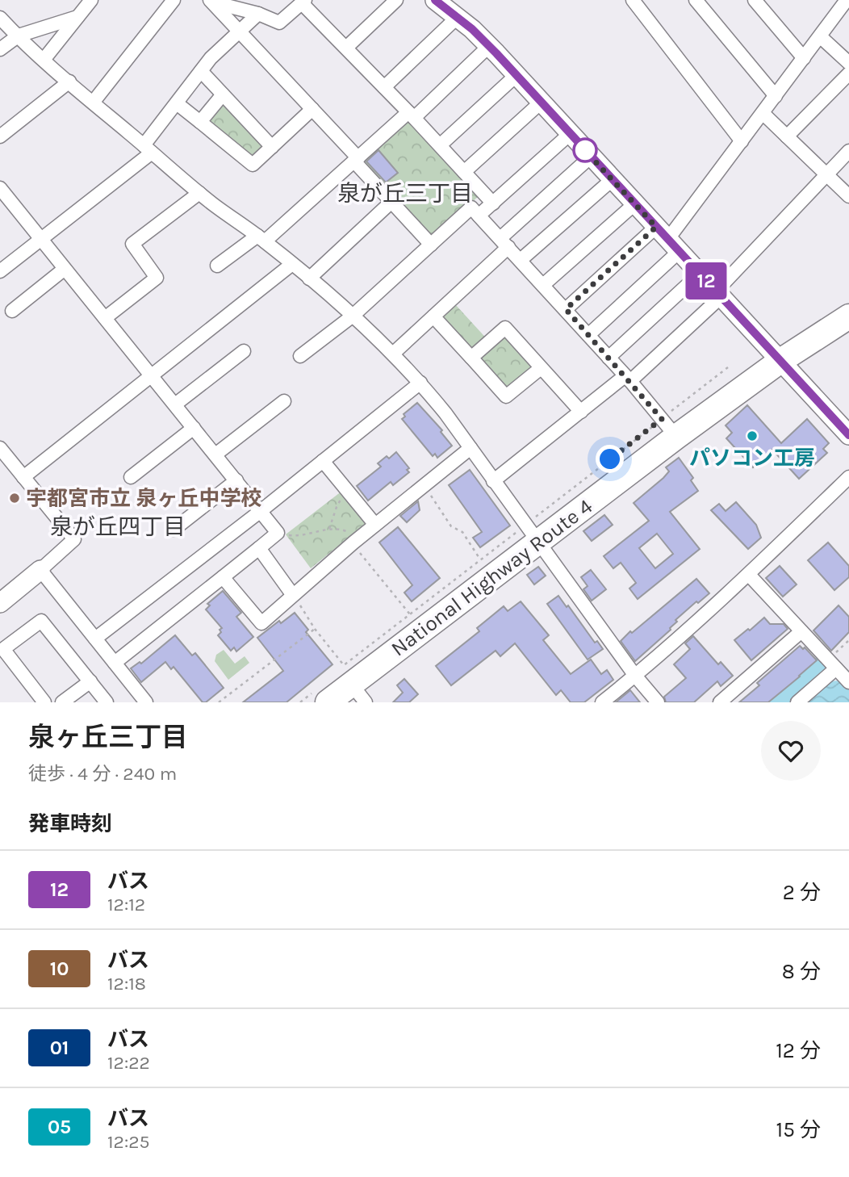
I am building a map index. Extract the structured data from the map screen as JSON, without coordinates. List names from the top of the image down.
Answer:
{
  "streets": {
    "highway": ["National Highway Route 4"]
  },
  "districts": ["泉が丘三丁目", "泉が丘四丁目"],
  "places": ["パソコン工房", "宇都宮市立 泉ヶ丘中学校"],
  "lines": ["bus line 12"],
  "page": {
    "on_map": "12",
    "heading": [
      ["泉ヶ丘三丁目", "徒歩 · 4 分 · 240 m"],
      "発車時刻"
    ],
    "list": [
      {
        "mark": "12",
        "name": "バス",
        "note": "12:12",
        "value": "2 分"
      },
      {
        "mark": "10",
        "name": "バス",
        "note": "12:18",
        "value": "8 分"
      },
      {
        "mark": "01",
        "name": "バス",
        "note": "12:22",
        "value": "12 分"
      },
      {
        "mark": "05",
        "name": "バス",
        "note": "12:25",
        "value": "15 分"
      }
    ]
  }
}
